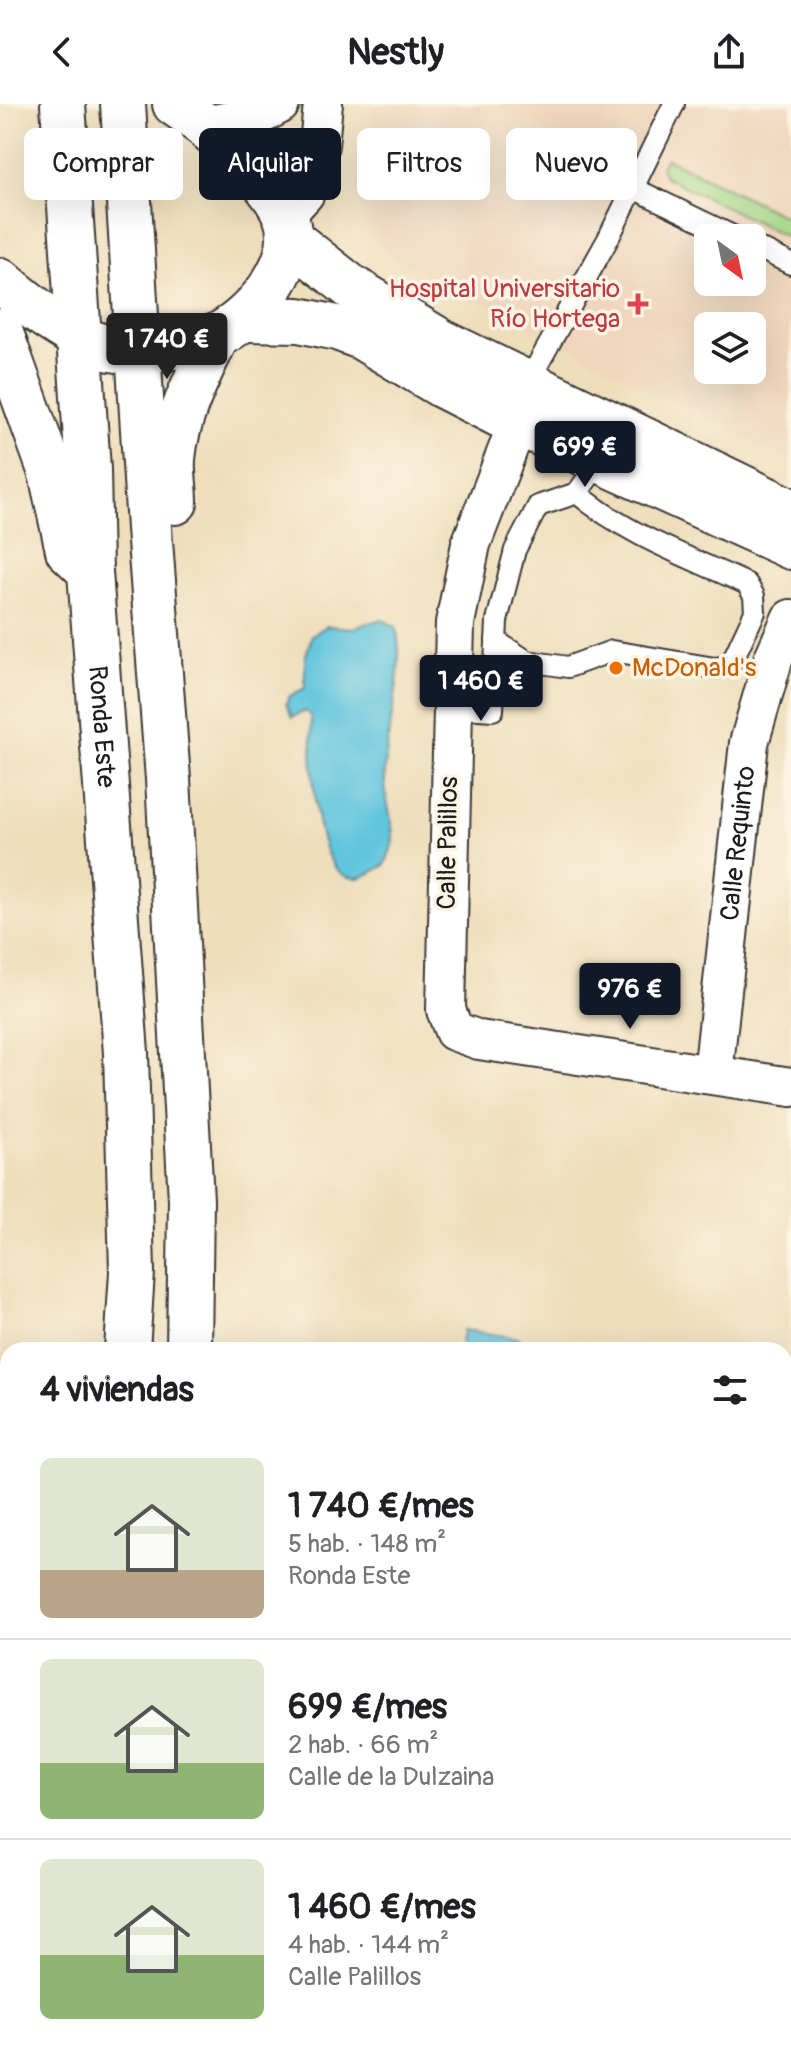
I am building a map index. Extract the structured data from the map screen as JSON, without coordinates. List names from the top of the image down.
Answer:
{
  "streets": {
    "main road": ["Ronda Este"],
    "street": ["Calle Palillos", "Calle Requinto"]
  },
  "crossings": [
    ["Calle Palillos", "Calle Requinto"]
  ],
  "places": {
    "health": ["Hospital Universitario Río Hortega"],
    "other": ["McDonald's"]
  },
  "north": "bottom right",
  "page": {
    "header": "Nestly",
    "chip": [
      "Comprar",
      "Alquilar",
      "Filtros",
      "Nuevo"
    ],
    "price": [
      "1 740 €",
      "699 €",
      "1 460 €",
      "976 €"
    ],
    "heading": "4 viviendas",
    "list": [
      {
        "name": "1 740 €/mes",
        "note": "5 hab. · 148 m² · Ronda Este"
      },
      {
        "name": "699 €/mes",
        "note": "2 hab. · 66 m² · Calle de la Dulzaina"
      },
      {
        "name": "1 460 €/mes",
        "note": "4 hab. · 144 m² · Calle Palillos"
      }
    ]
  }
}
